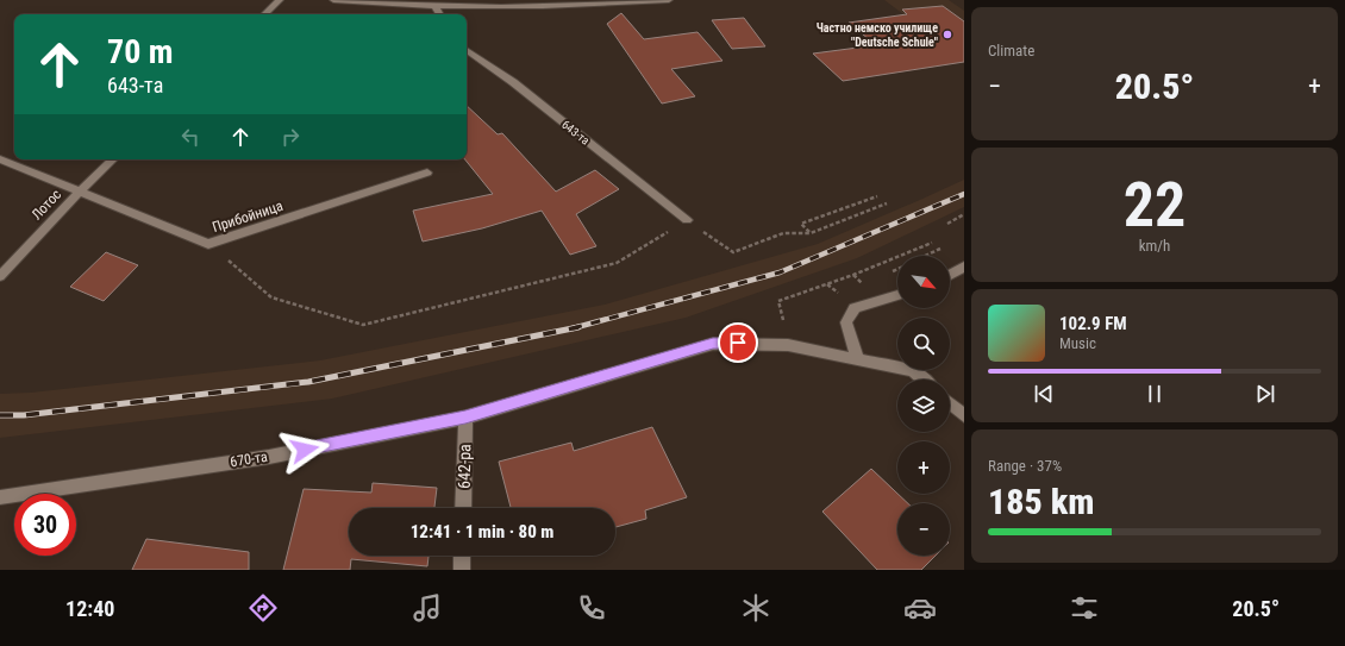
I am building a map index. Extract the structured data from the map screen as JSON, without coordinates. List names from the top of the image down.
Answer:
{
  "streets": {
    "street": [
      "643-та",
      "Лотос",
      "Прибойница",
      "670-та",
      "642-ра"
    ]
  },
  "crossings": [
    ["Лотос", "Прибойница"],
    ["670-та", "642-ра"]
  ],
  "places": ["Частно немско училище \"Deutsche Schule\""],
  "north": "bottom right",
  "page": {
    "tile": [
      "Climate",
      ["22", "km/h"],
      ["Range · 37%", "185 km"]
    ],
    "turn": ["70 m", "643-та"],
    "heat": ["−", "20.5°", "+"],
    "map_buttons": ["+", "−"],
    "song": ["102.9 FM", "Music"],
    "limit": "30",
    "trip": "12:41 · 1 min · 80 m",
    "tabs": ["12:40", "20.5°"]
  }
}
